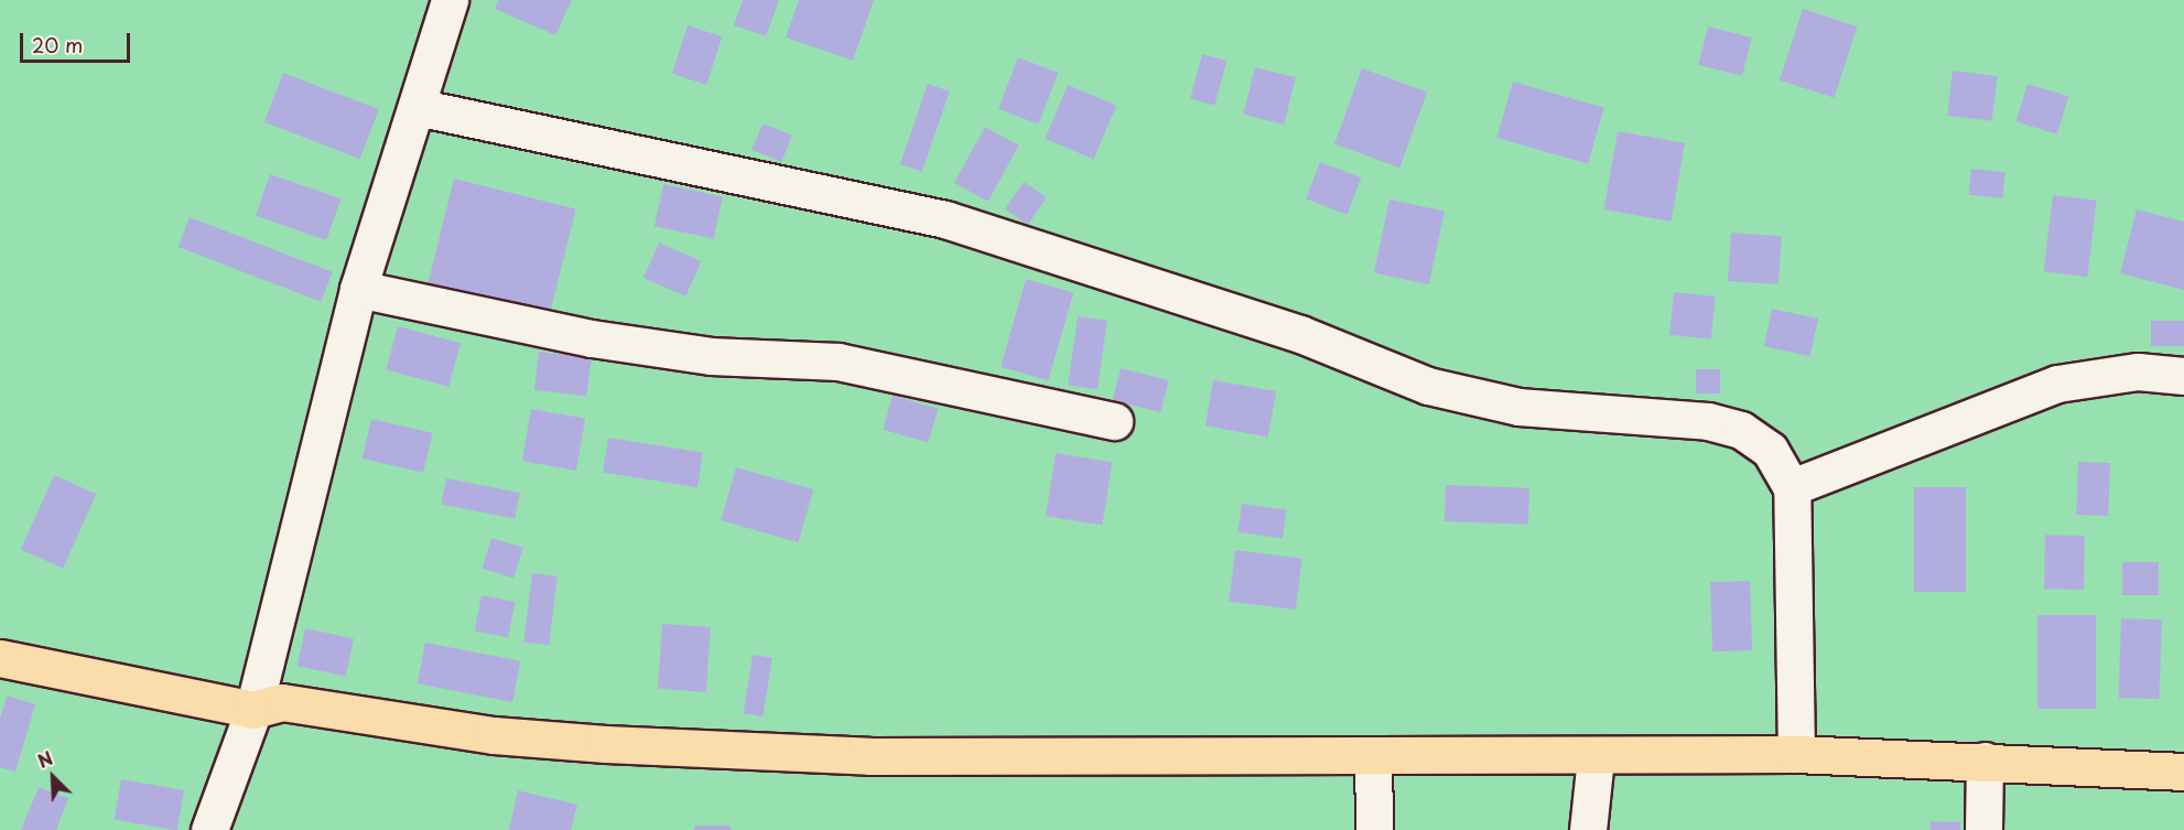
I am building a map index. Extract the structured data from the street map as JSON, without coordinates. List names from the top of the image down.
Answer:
{
  "scale_bar": "20 m",
  "north": "top left"
}
